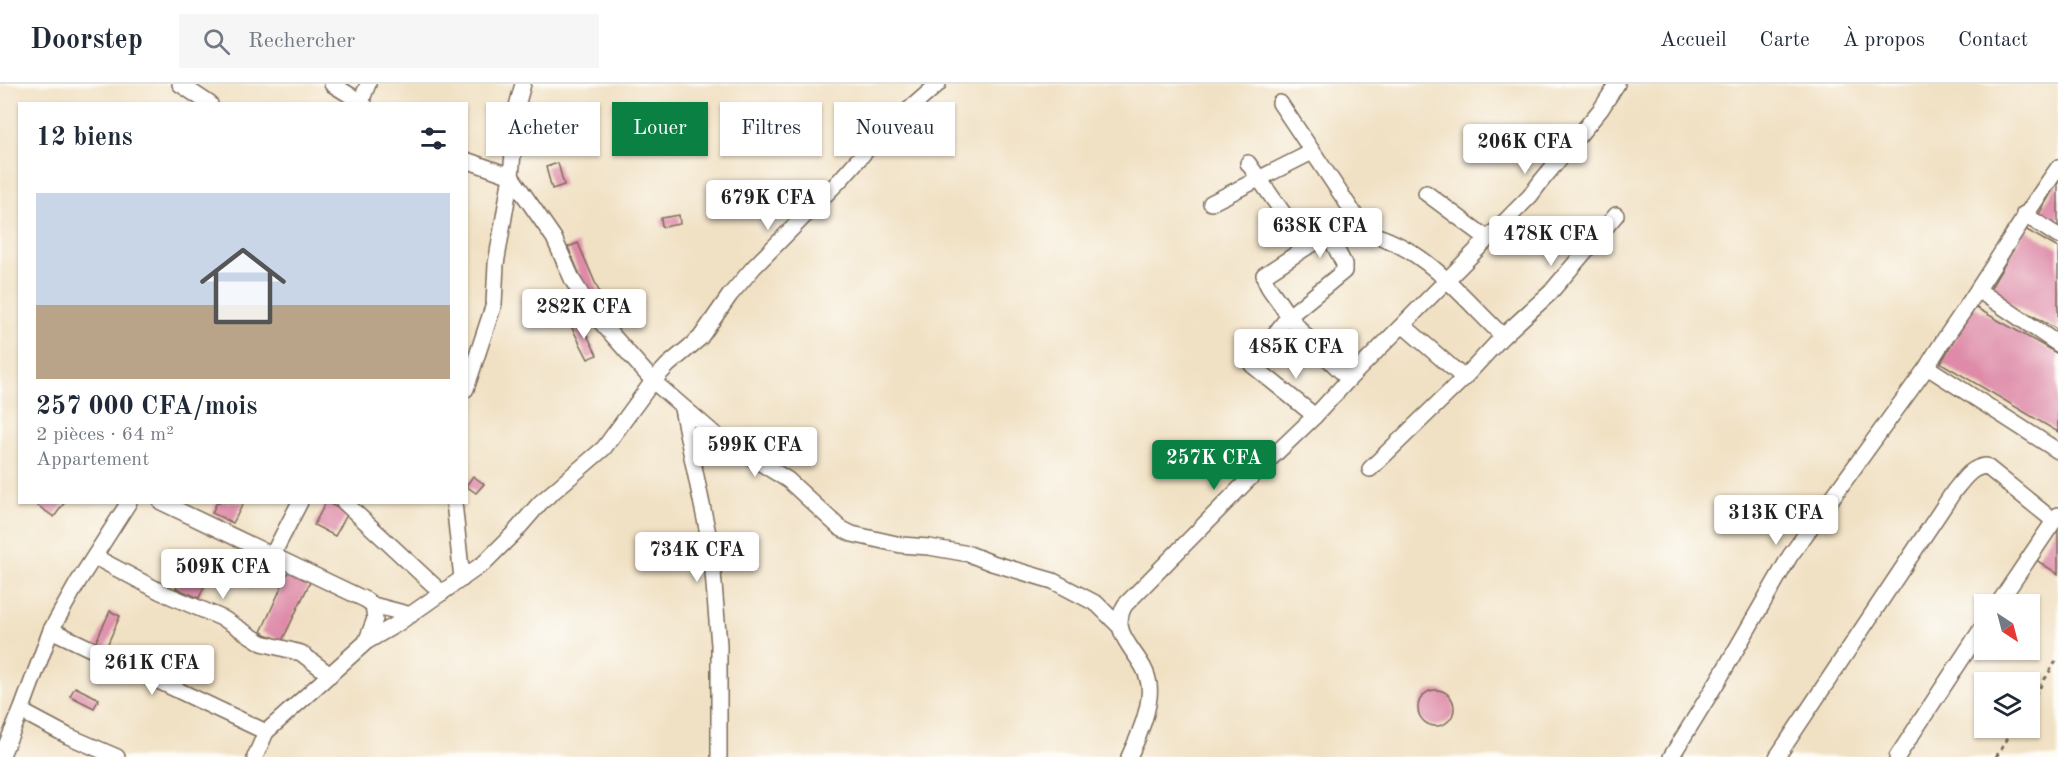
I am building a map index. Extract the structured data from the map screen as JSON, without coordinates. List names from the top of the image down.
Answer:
{
  "north": "bottom right",
  "page": {
    "header": "Doorstep",
    "search": "Rechercher",
    "nav": [
      "Accueil",
      "Carte",
      "À propos",
      "Contact"
    ],
    "chip": [
      "Acheter",
      "Louer",
      "Filtres",
      "Nouveau"
    ],
    "heading": "12 biens",
    "price": [
      "206K CFA",
      "679K CFA",
      "638K CFA",
      "478K CFA",
      "282K CFA",
      "485K CFA",
      "599K CFA",
      "257K CFA",
      "313K CFA",
      "734K CFA",
      "509K CFA",
      "261K CFA"
    ],
    "list": [
      {
        "name": "257 000 CFA/mois",
        "note": "2 pièces · 64 m² · Appartement"
      }
    ]
  }
}
